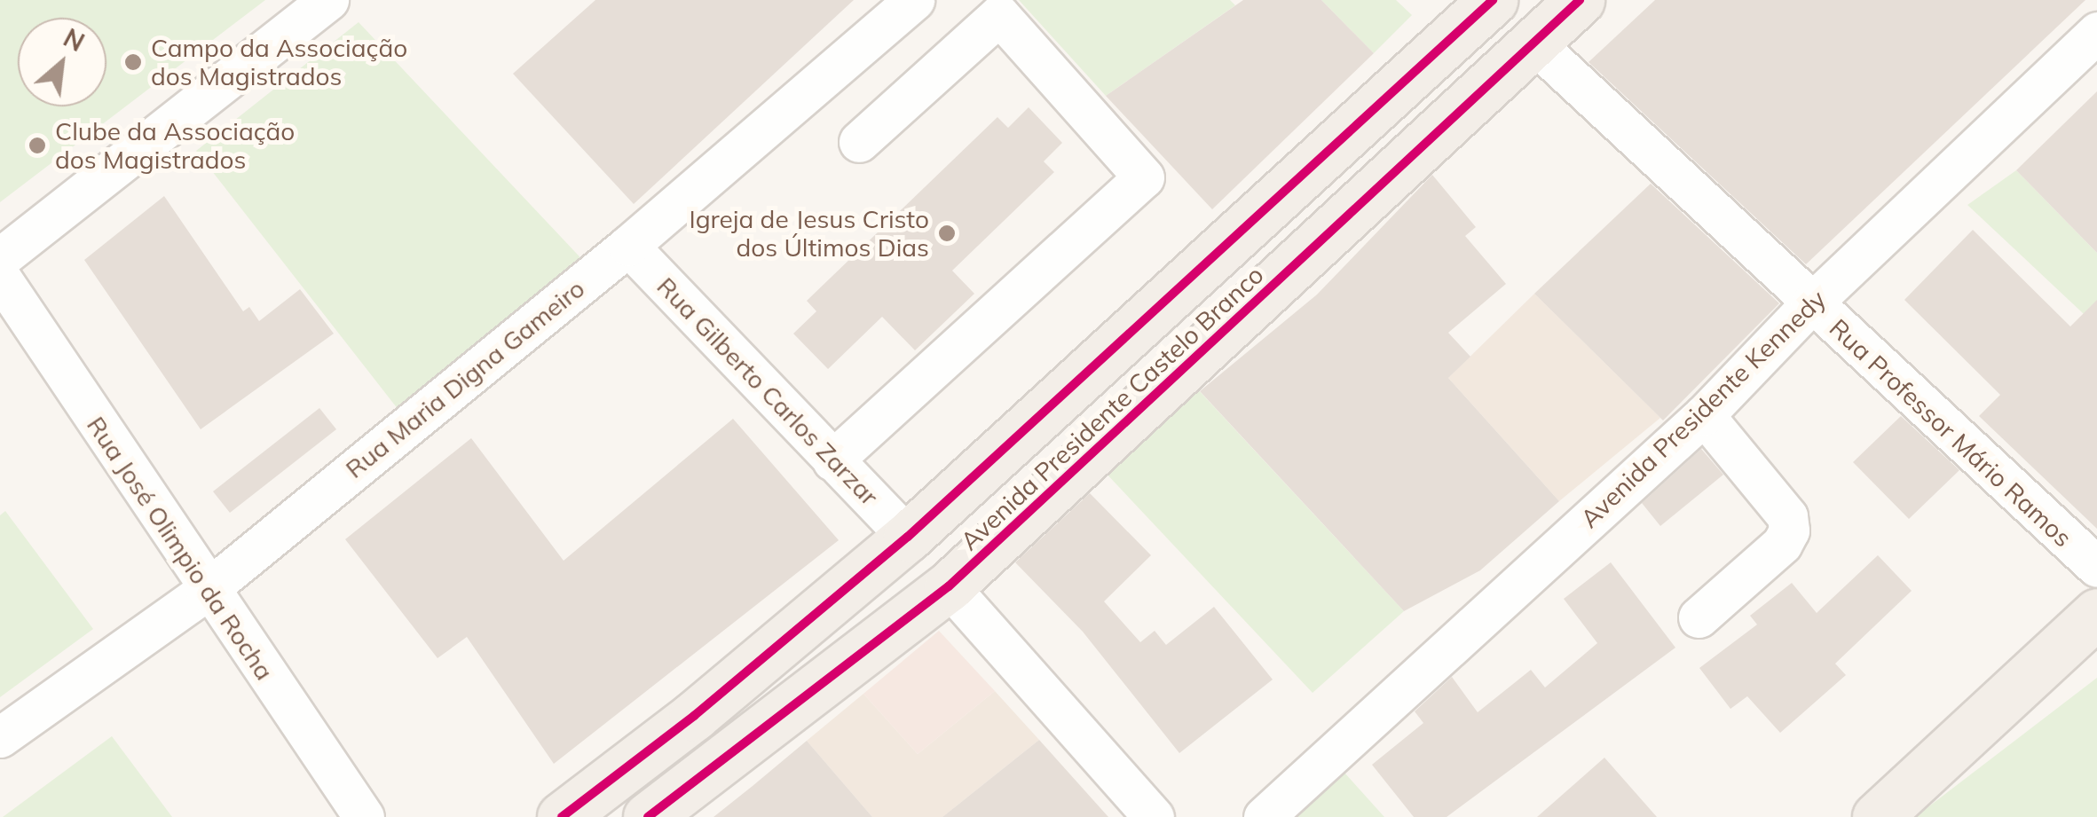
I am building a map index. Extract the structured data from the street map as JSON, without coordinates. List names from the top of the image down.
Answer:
{
  "streets": {
    "main road": ["Avenida Presidente Castelo Branco"],
    "street": [
      "Rua Maria Digna Gameiro",
      "Rua Gilberto Carlos Zarzar",
      "Avenida Presidente Kennedy",
      "Rua Professor Mário Ramos",
      "Rua José Olimpio da Rocha"
    ]
  },
  "crossings": [
    ["Rua Maria Digna Gameiro", "Rua Gilberto Carlos Zarzar"],
    ["Rua Maria Digna Gameiro", "Rua José Olimpio da Rocha"],
    ["Rua Gilberto Carlos Zarzar", "Avenida Presidente Castelo Branco"],
    ["Avenida Presidente Castelo Branco", "Rua Professor Mário Ramos"],
    ["Avenida Presidente Kennedy", "Rua Professor Mário Ramos"]
  ],
  "places": ["Campo da Associação dos Magistrados", "Clube da Associação dos Magistrados", "Igreja de Jesus Cristo dos Últimos Dias"],
  "north": "top right"
}
